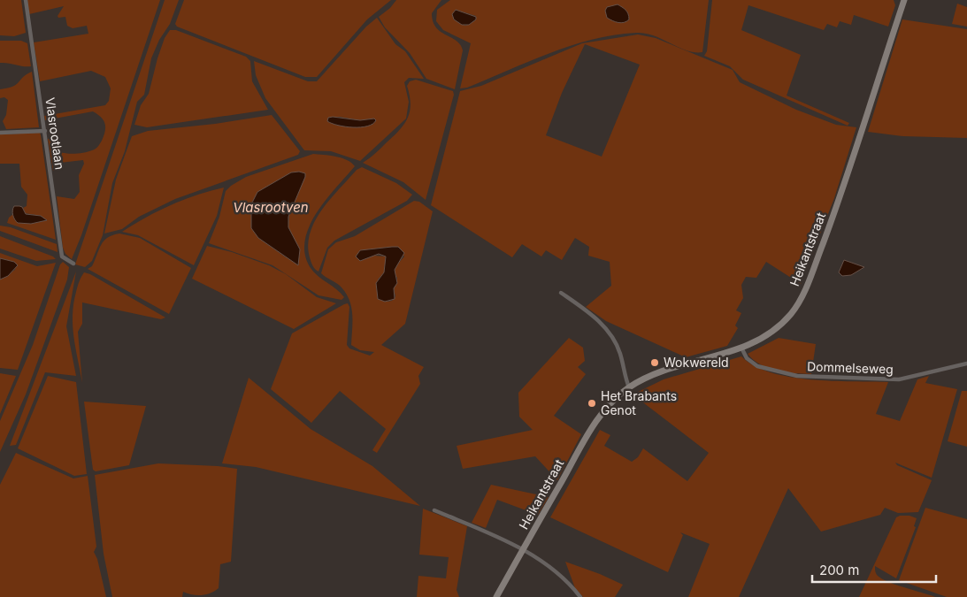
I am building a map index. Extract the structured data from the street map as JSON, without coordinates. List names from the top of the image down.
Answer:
{
  "streets": {
    "street": ["Vlasrootlaan", "Heikantstraat", "Dommelseweg"]
  },
  "crossings": [
    ["Heikantstraat", "Dommelseweg"]
  ],
  "water": ["Vlasrootven"],
  "places": ["Wokwereld", "Het Brabants Genot"],
  "scale_bar": "200 m"
}
